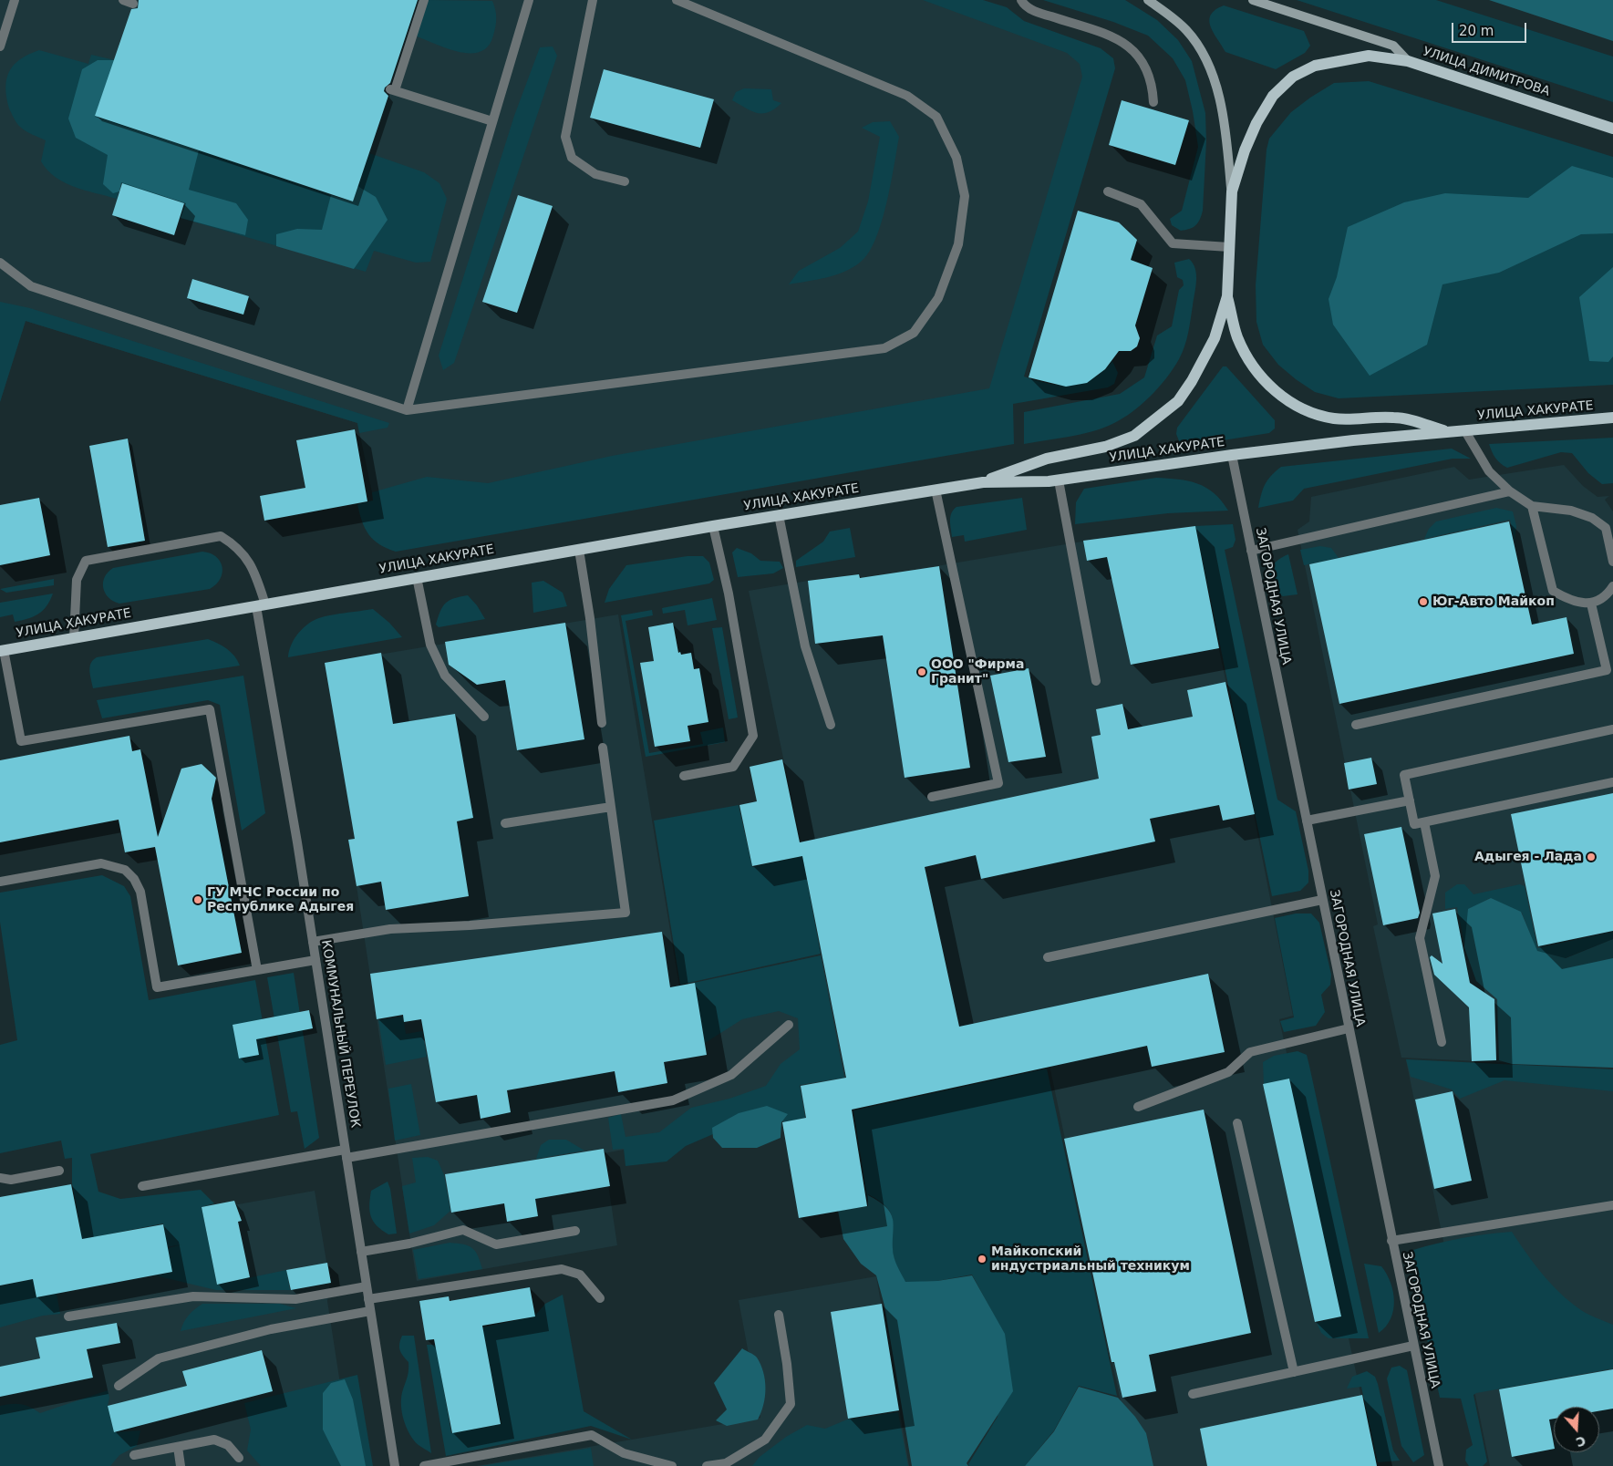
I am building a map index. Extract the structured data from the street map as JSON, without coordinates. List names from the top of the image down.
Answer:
{
  "streets": {
    "main road": ["УЛИЦА ДИМИТРОВА", "УЛИЦА ХАКУРАТЕ"],
    "street": ["ЗАГОРОДНАЯ УЛИЦА", "КОММУНАЛЬНЫЙ ПЕРЕУЛОК"]
  },
  "crossings": [
    ["УЛИЦА ХАКУРАТЕ", "ЗАГОРОДНАЯ УЛИЦА"],
    ["УЛИЦА ХАКУРАТЕ", "КОММУНАЛЬНЫЙ ПЕРЕУЛОК"]
  ],
  "places": [
    "Юг-Авто Майкоп",
    "ООО \"Фирма Гранит\"",
    "Адыгея - Лада",
    "ГУ МЧС России по Республике Адыгея",
    "Майкопский индустриальный техникум"
  ],
  "scale_bar": "20 m",
  "north": "bottom"
}
